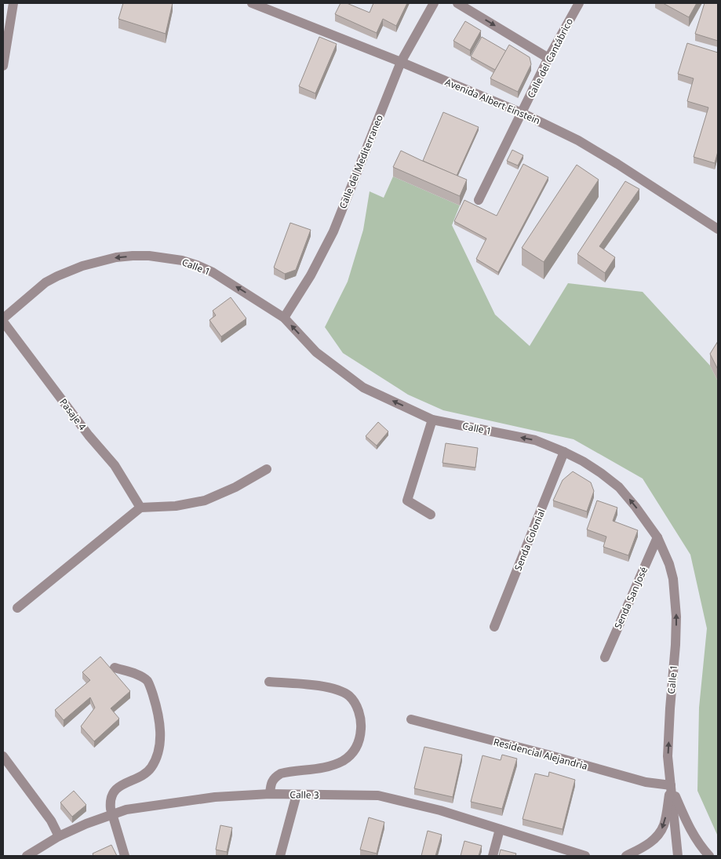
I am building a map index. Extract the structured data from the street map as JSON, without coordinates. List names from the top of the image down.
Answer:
{
  "streets": {
    "street": [
      "Calle del Cantábrico",
      "Avenida Albert Einstein",
      "Calle del Mediterraneo",
      "Calle 1",
      "Pasaje 4",
      "Senda Colonial",
      "Senda San José",
      "Residencial Alejandria",
      "Calle 3"
    ]
  },
  "crossings": [
    ["Calle del Cantábrico", "Avenida Albert Einstein"],
    ["Avenida Albert Einstein", "Calle del Mediterraneo"],
    ["Calle del Mediterraneo", "Calle 1"],
    ["Calle 1", "Senda Colonial"],
    ["Calle 1", "Senda San José"],
    ["Calle 1", "Residencial Alejandria"]
  ],
  "one_way": ["Calle 1"]
}
